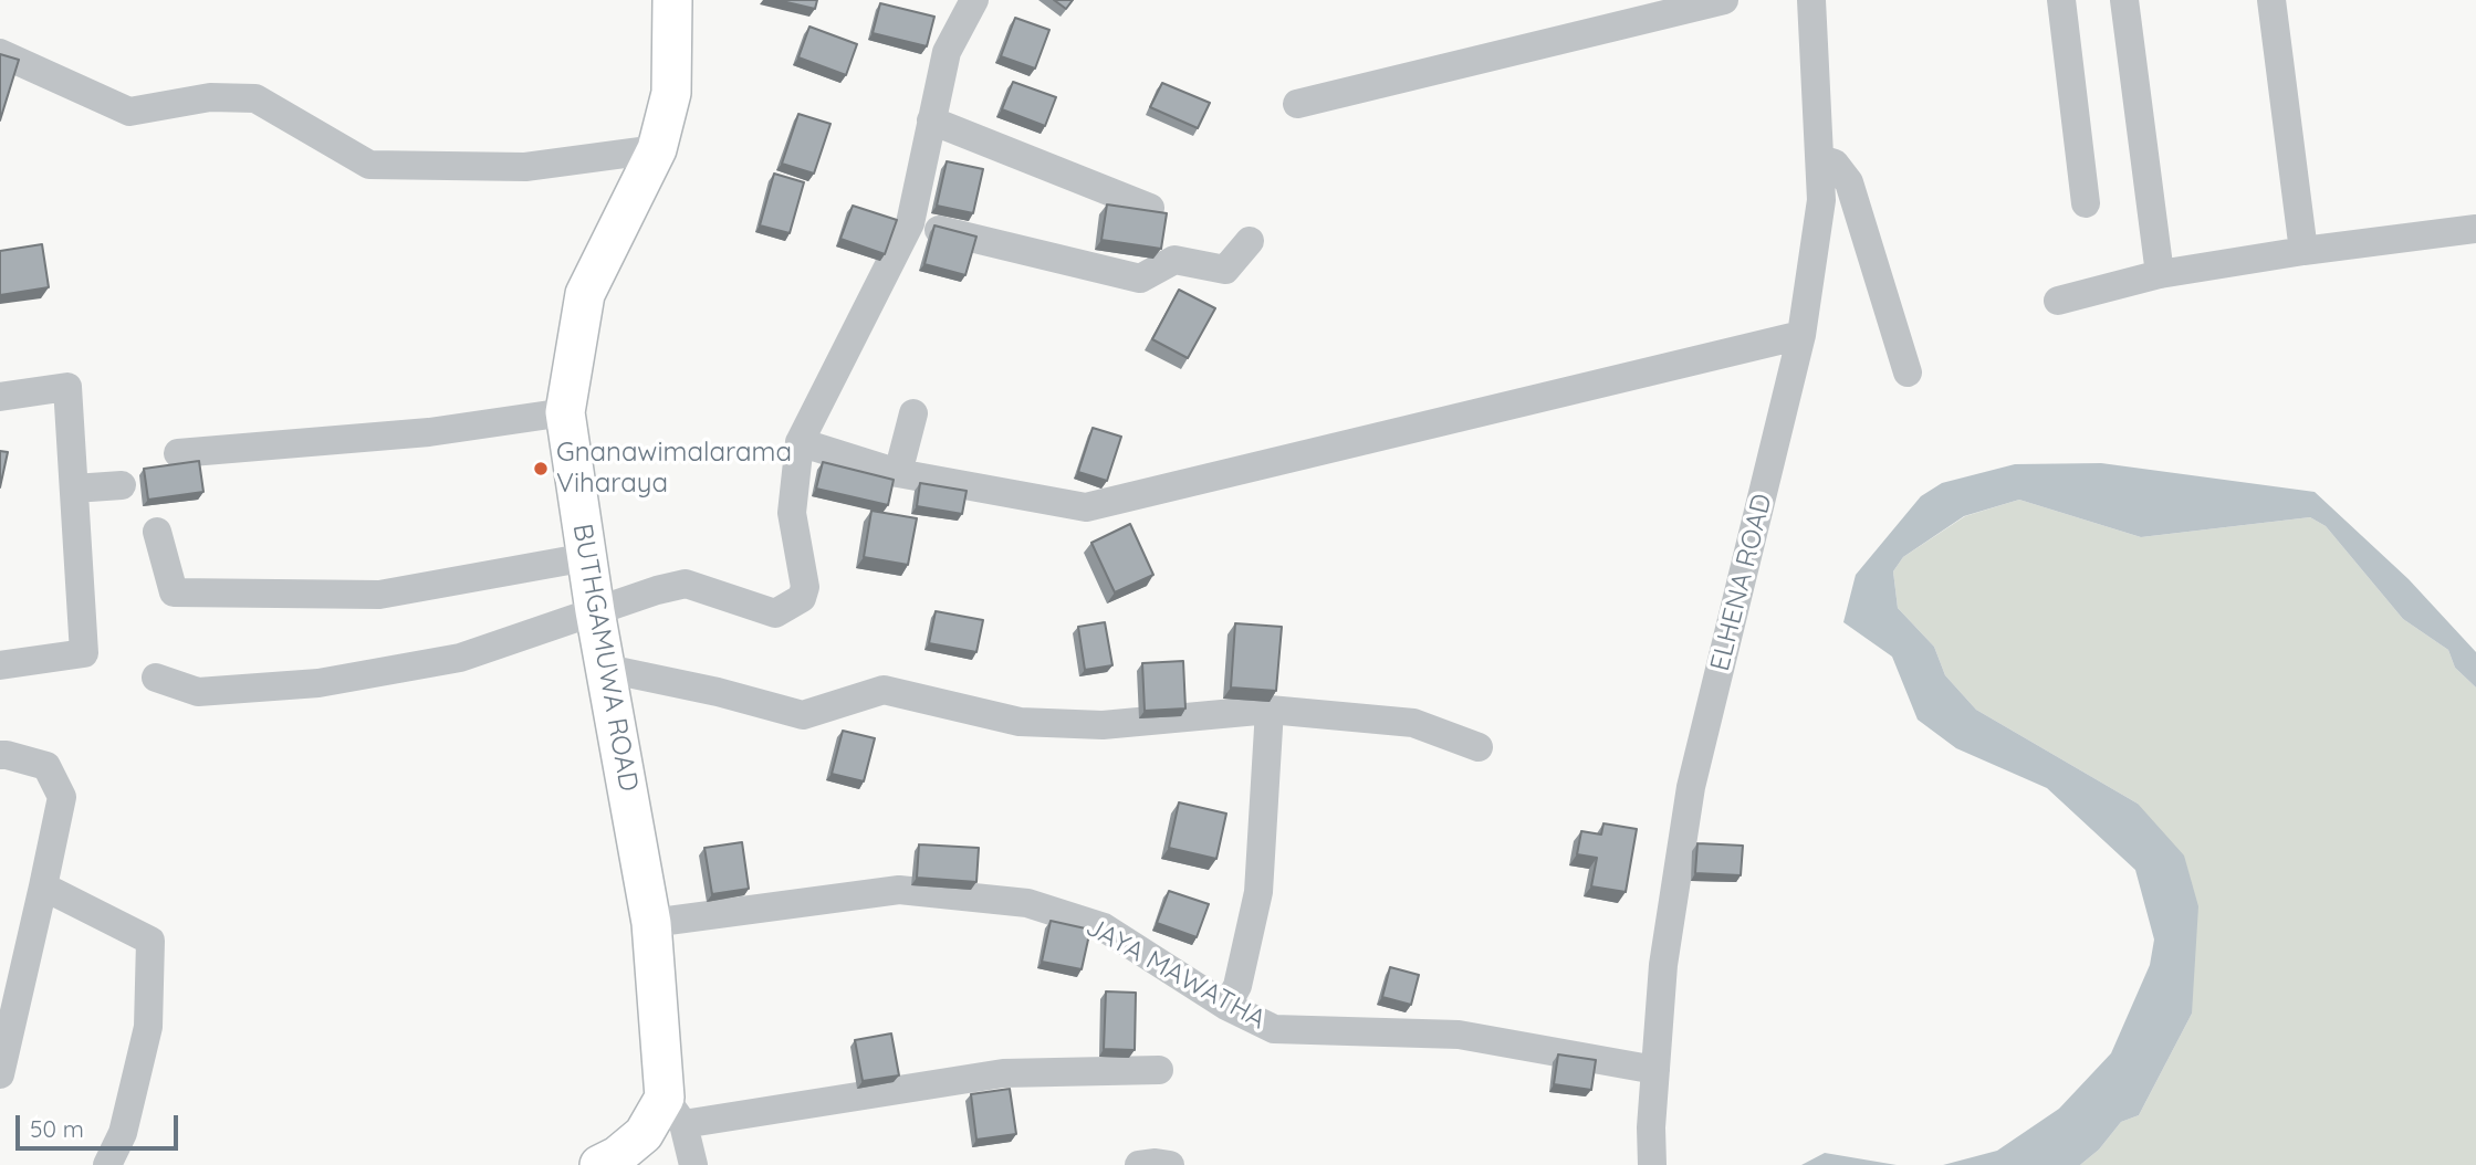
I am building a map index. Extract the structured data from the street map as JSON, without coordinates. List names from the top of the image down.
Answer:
{
  "streets": {
    "main road": ["BUTHGAMUWA ROAD"],
    "street": ["ELHENA ROAD", "JAYA MAWATHA"]
  },
  "crossings": [
    ["ELHENA ROAD", "JAYA MAWATHA"],
    ["BUTHGAMUWA ROAD", "JAYA MAWATHA"]
  ],
  "places": ["Gnanawimalarama Viharaya"],
  "scale_bar": "50 m"
}
